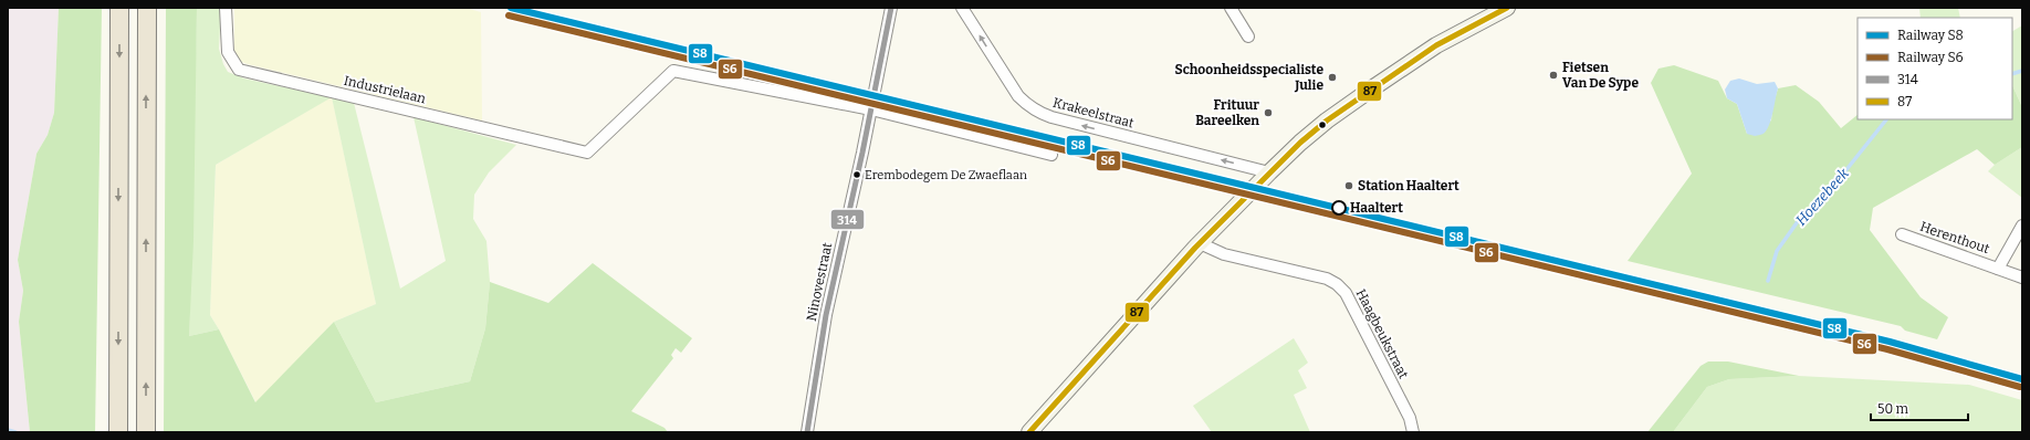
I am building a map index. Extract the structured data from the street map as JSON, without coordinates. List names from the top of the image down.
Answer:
{
  "streets": {
    "street": [
      "Industrielaan",
      "Krakeelstraat",
      "Herenthout",
      "Ninovestraat",
      "Haagbeukstraat"
    ]
  },
  "crossings": [
    ["Industrielaan", "Ninovestraat"]
  ],
  "water": ["Hoezebeek"],
  "places": [
    "Fietsen Van De Sype",
    "Schoonheidsspecialiste Julie",
    "Frituur Bareelken",
    "Erembodegem De Zwaeflaan",
    "Station Haaltert",
    "Haaltert"
  ],
  "lines": [
    "rail line S8",
    "transit line 314",
    "transit line 87",
    "rail line S6"
  ],
  "legend": [
    "Railway S8",
    "Railway S6",
    "314",
    "87"
  ],
  "scale_bar": "50 m"
}
